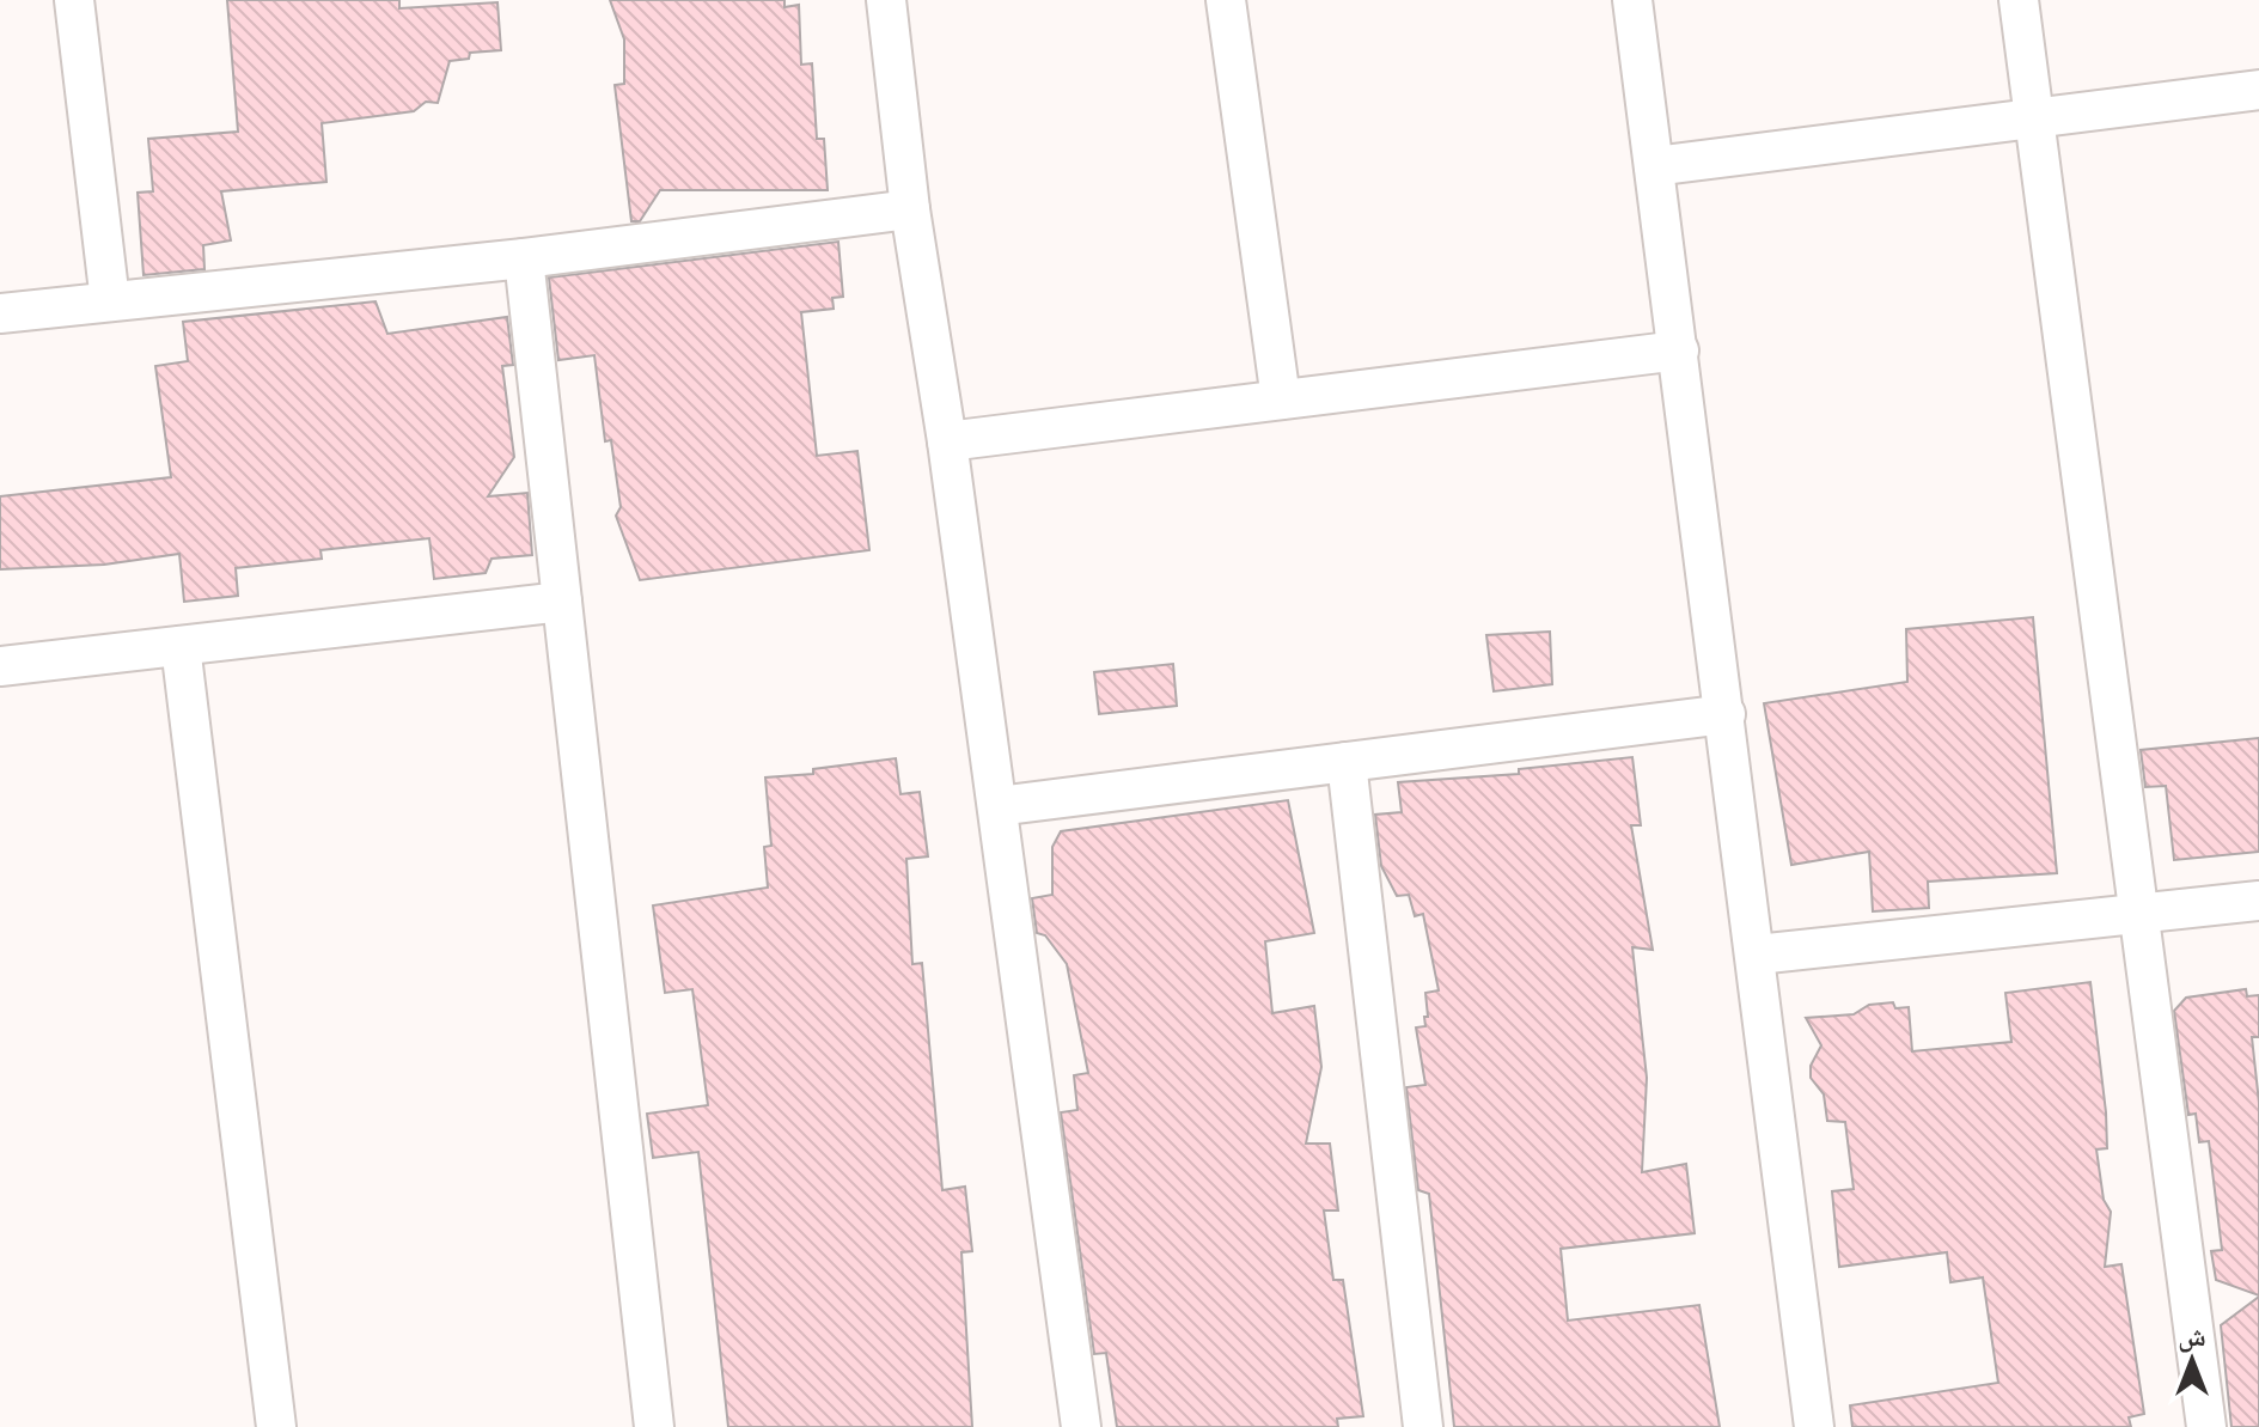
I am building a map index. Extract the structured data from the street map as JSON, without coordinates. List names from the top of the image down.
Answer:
{
  "north": "top"
}
